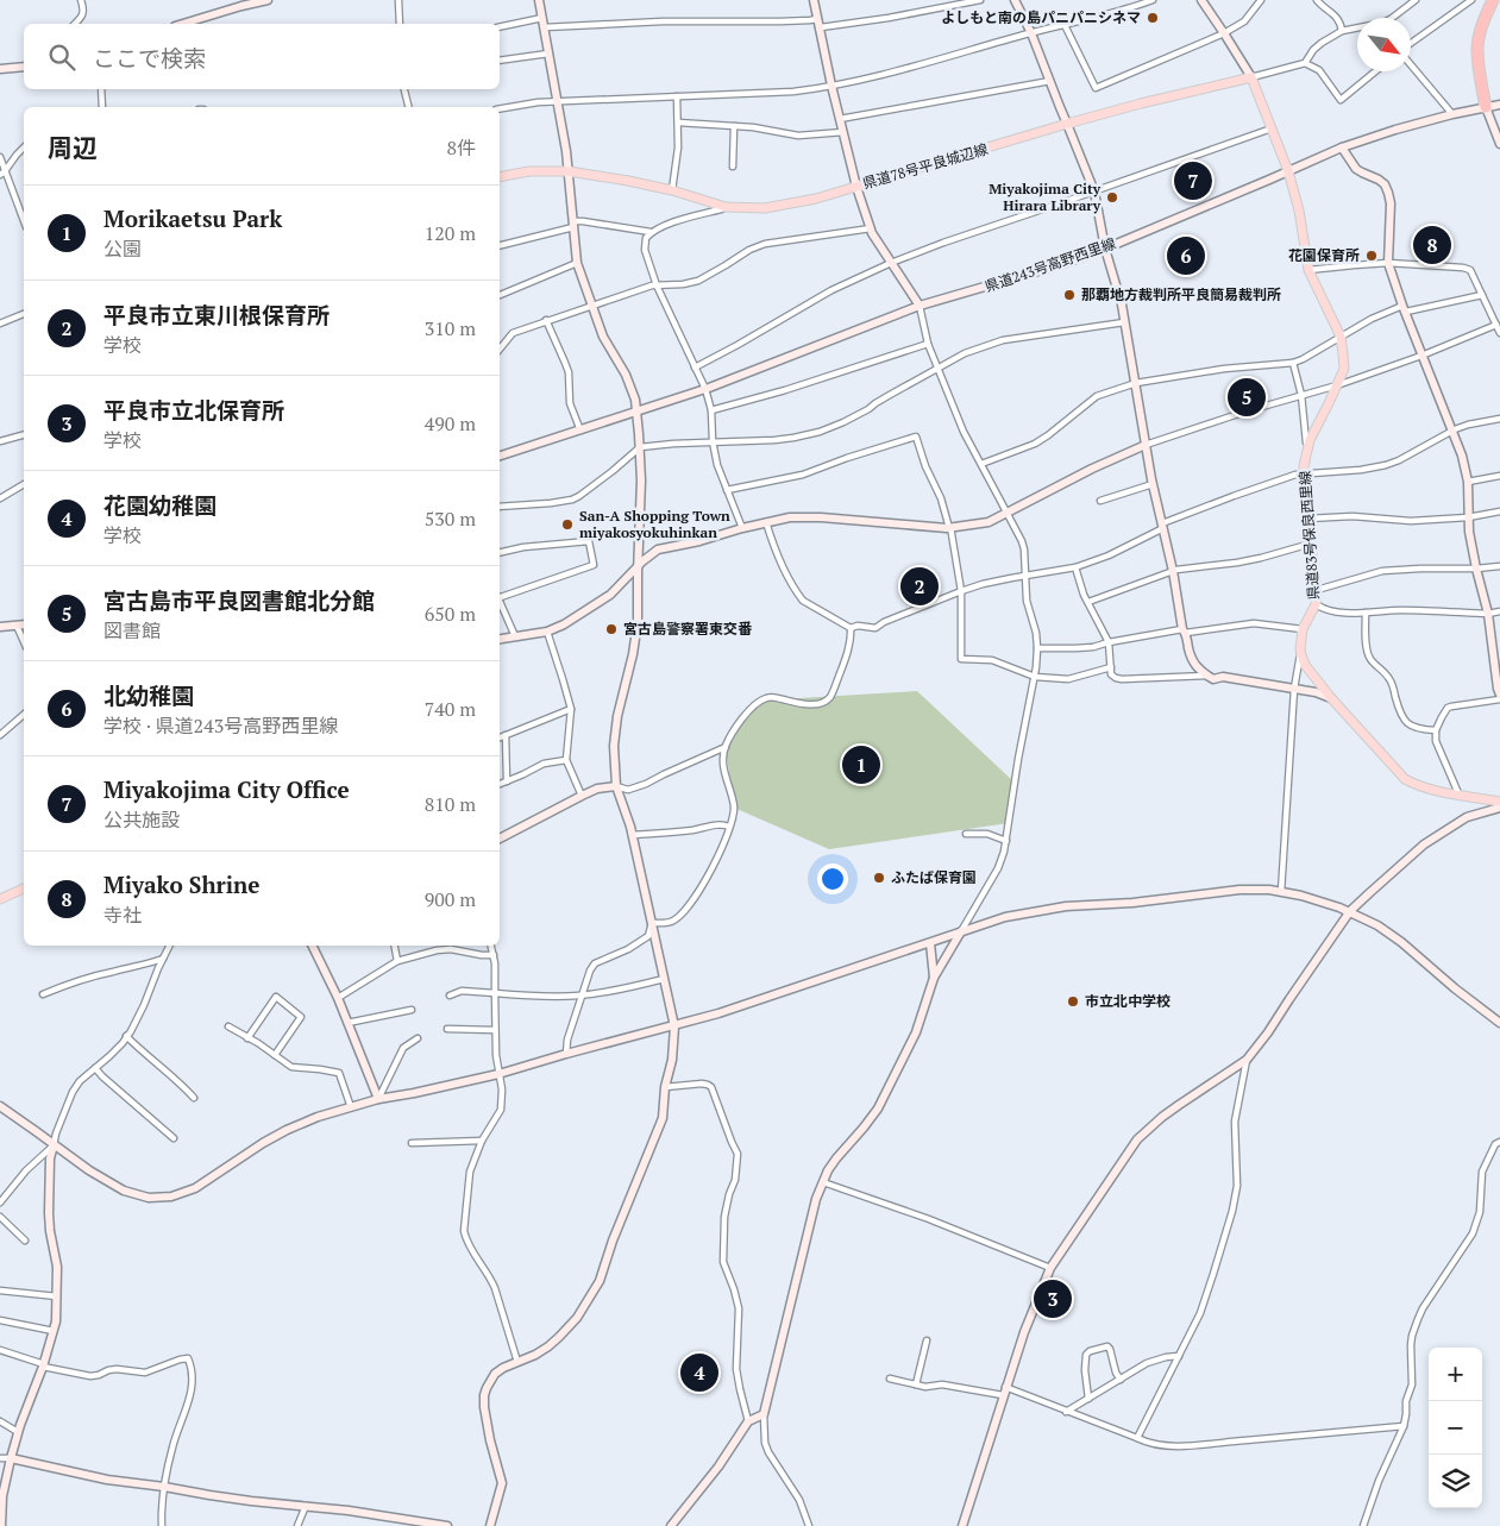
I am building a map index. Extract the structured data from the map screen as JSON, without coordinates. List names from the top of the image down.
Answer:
{
  "streets": {
    "main road": ["県道78号平良城辺線", "県道83号保良西里線"],
    "street": ["県道243号高野西里線"]
  },
  "crossings": [
    ["県道243号高野西里線", "県道83号保良西里線"]
  ],
  "places": [
    "よしもと南の島パニパニシネマ",
    "Miyakojima City Hirara Library",
    "花園保育所",
    "那覇地方裁判所平良簡易裁判所",
    "San-A Shopping Town miyakosyokuhinkan",
    "宮古島警察署東交番",
    "ふたば保育園",
    "市立北中学校"
  ],
  "north": "bottom right",
  "page": {
    "search": "ここで検索",
    "heading": ["周辺", "8件"],
    "pins": [
      "7",
      "8",
      "6",
      "5",
      "2",
      "1",
      "3",
      "4"
    ],
    "list": [
      {
        "mark": "1",
        "name": "Morikaetsu Park",
        "note": "公園",
        "value": "120 m"
      },
      {
        "mark": "2",
        "name": "平良市立東川根保育所",
        "note": "学校",
        "value": "310 m"
      },
      {
        "mark": "3",
        "name": "平良市立北保育所",
        "note": "学校",
        "value": "490 m"
      },
      {
        "mark": "4",
        "name": "花園幼稚園",
        "note": "学校",
        "value": "530 m"
      },
      {
        "mark": "5",
        "name": "宮古島市平良図書館北分館",
        "note": "図書館",
        "value": "650 m"
      },
      {
        "mark": "6",
        "name": "北幼稚園",
        "note": "学校 · 県道243号高野西里線",
        "value": "740 m"
      },
      {
        "mark": "7",
        "name": "Miyakojima City Office",
        "note": "公共施設",
        "value": "810 m"
      },
      {
        "mark": "8",
        "name": "Miyako Shrine",
        "note": "寺社",
        "value": "900 m"
      }
    ],
    "map_buttons": ["+", "−"]
  }
}
